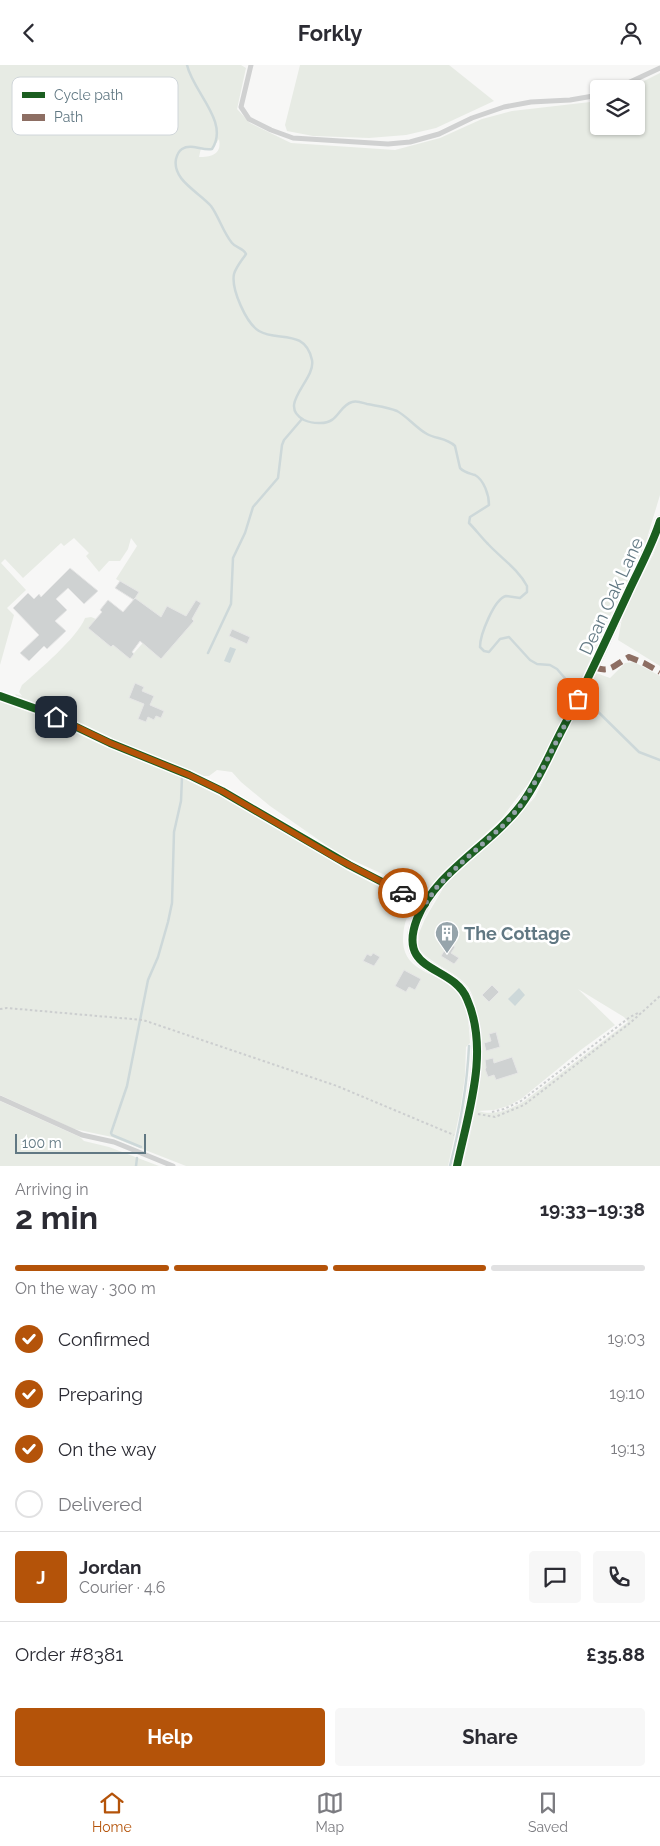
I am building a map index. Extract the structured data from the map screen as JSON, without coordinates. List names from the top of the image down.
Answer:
{
  "streets": {
    "street": ["Dean Oak Lane"]
  },
  "places": {
    "building": ["The Cottage"]
  },
  "legend": ["Cycle path", "Path"],
  "scale_bar": "100 m",
  "page": {
    "header": "Forkly",
    "scale": "100 m",
    "heading": ["2 min", "Arriving in", "19:33–19:38"],
    "panel": [
      "Jordan",
      "Courier · 4.6",
      "Order #8381",
      "£35.88"
    ],
    "bar": "On the way · 300 m",
    "list": [
      ["Confirmed", "19:03"],
      ["Preparing", "19:10"],
      ["On the way", "19:13"],
      "Delivered"
    ],
    "round": "J",
    "buttons": ["Help", "Share"],
    "tabs": ["Home", "Map", "Saved"]
  }
}
